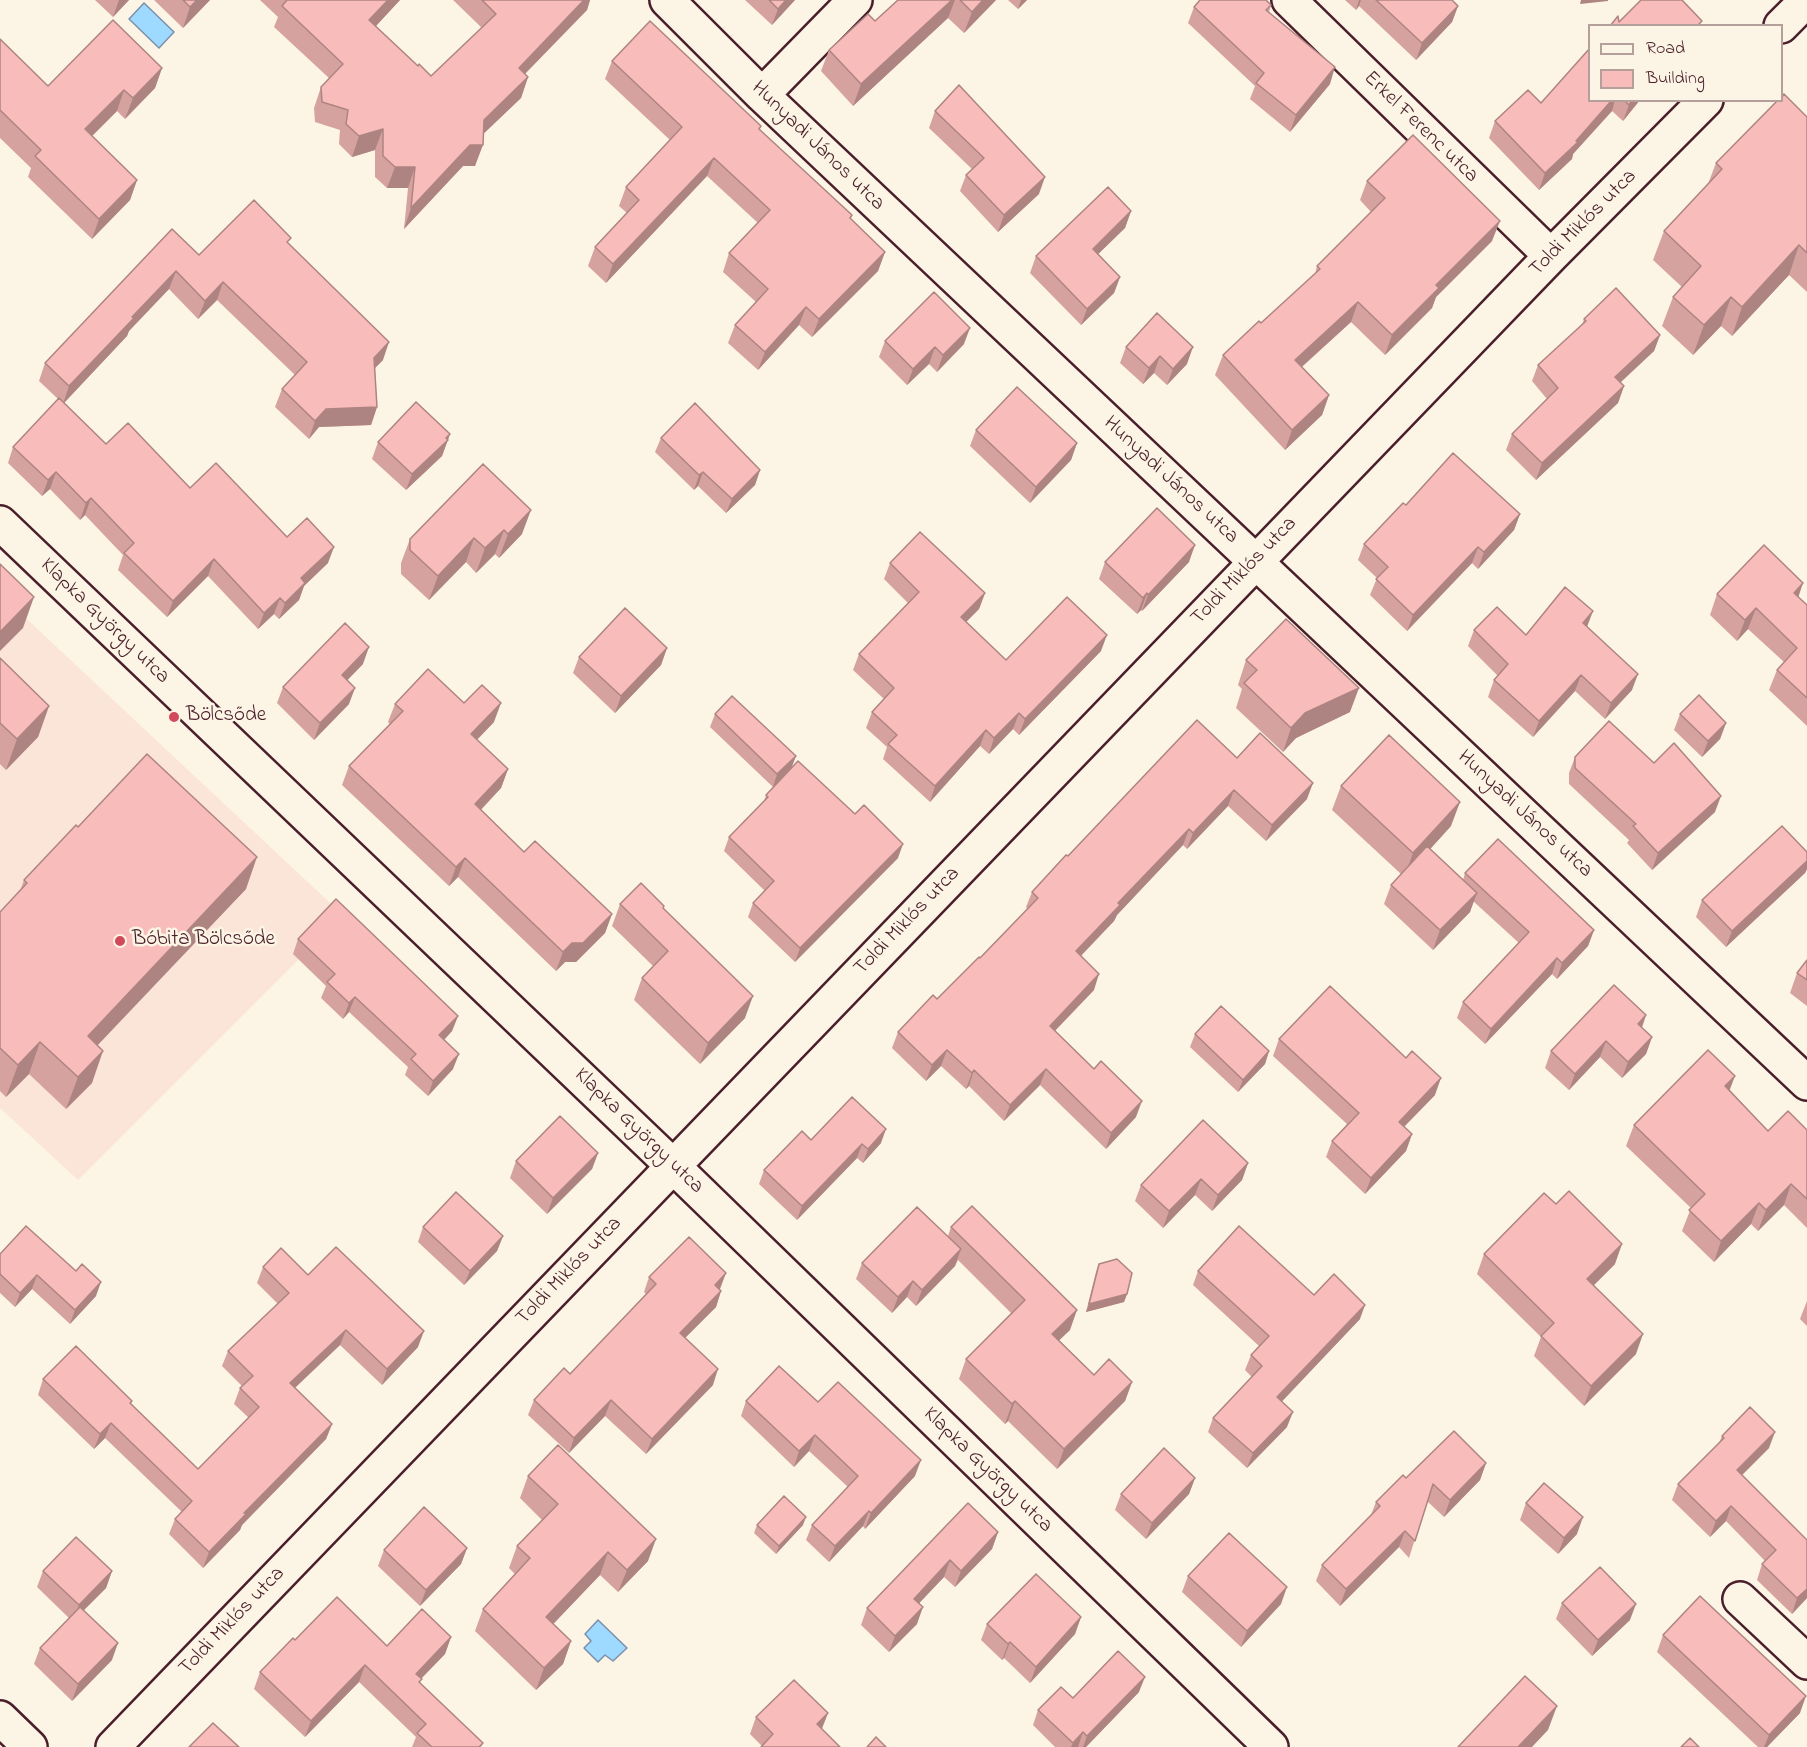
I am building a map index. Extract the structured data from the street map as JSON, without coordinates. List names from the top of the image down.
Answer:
{
  "streets": {
    "street": [
      "Erkel Ferenc utca",
      "Hunyadi János utca",
      "Toldi Miklós utca",
      "Klapka György utca"
    ]
  },
  "crossings": [
    ["Erkel Ferenc utca", "Toldi Miklós utca"],
    ["Hunyadi János utca", "Toldi Miklós utca"],
    ["Toldi Miklós utca", "Klapka György utca"]
  ],
  "places": ["Bölcsőde", "Bóbita Bölcsőde"],
  "legend": ["Road", "Building"]
}
